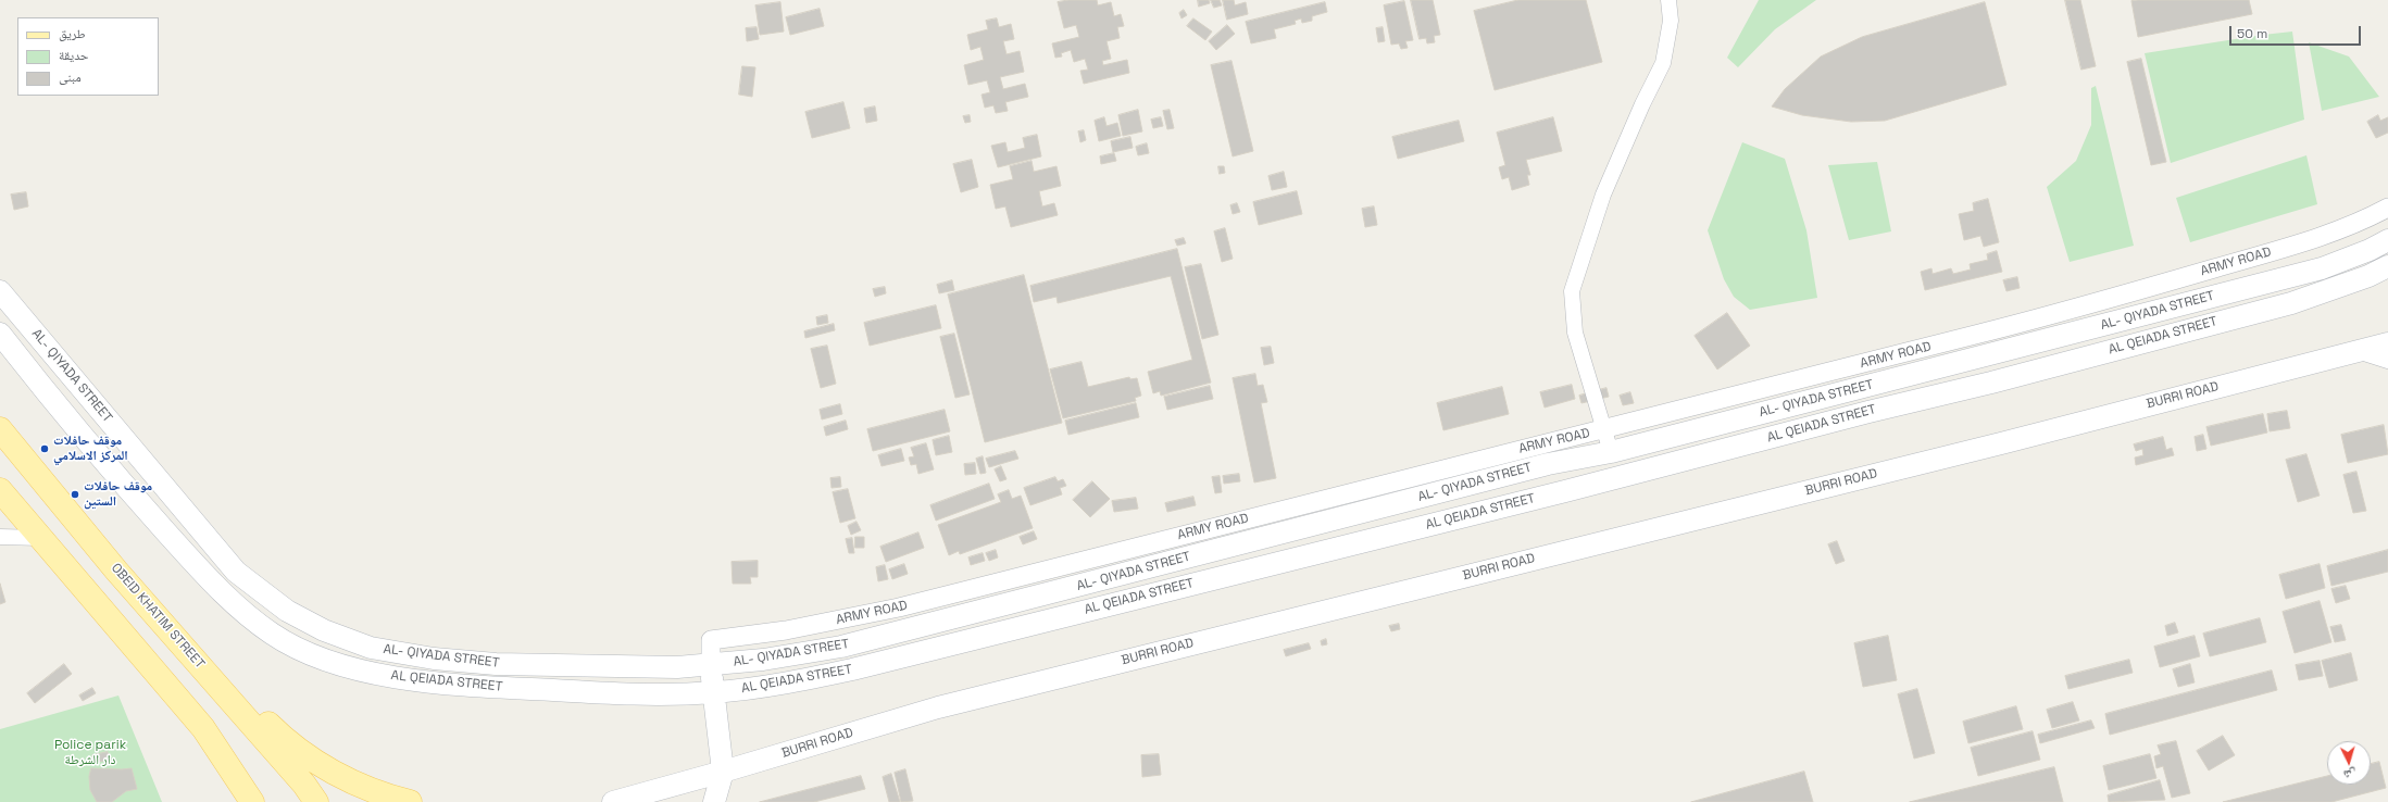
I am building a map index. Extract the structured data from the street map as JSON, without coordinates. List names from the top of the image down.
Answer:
{
  "streets": {
    "main road": [
      "AL- QIYADA STREET",
      "AL QEIADA STREET",
      "BURRI ROAD",
      "OBEID KHATIM STREET"
    ],
    "street": ["ARMY ROAD"]
  },
  "crossings": [
    ["ARMY ROAD", "AL- QIYADA STREET"]
  ],
  "parks": ["Police parik دار الشرطة"],
  "places": ["موقف حافلات المركز الاسلامي", "موقف حافلات الستين"],
  "legend": ["طريق", "حديقة", "مبنى"],
  "scale_bar": "50 m",
  "north": "bottom"
}
